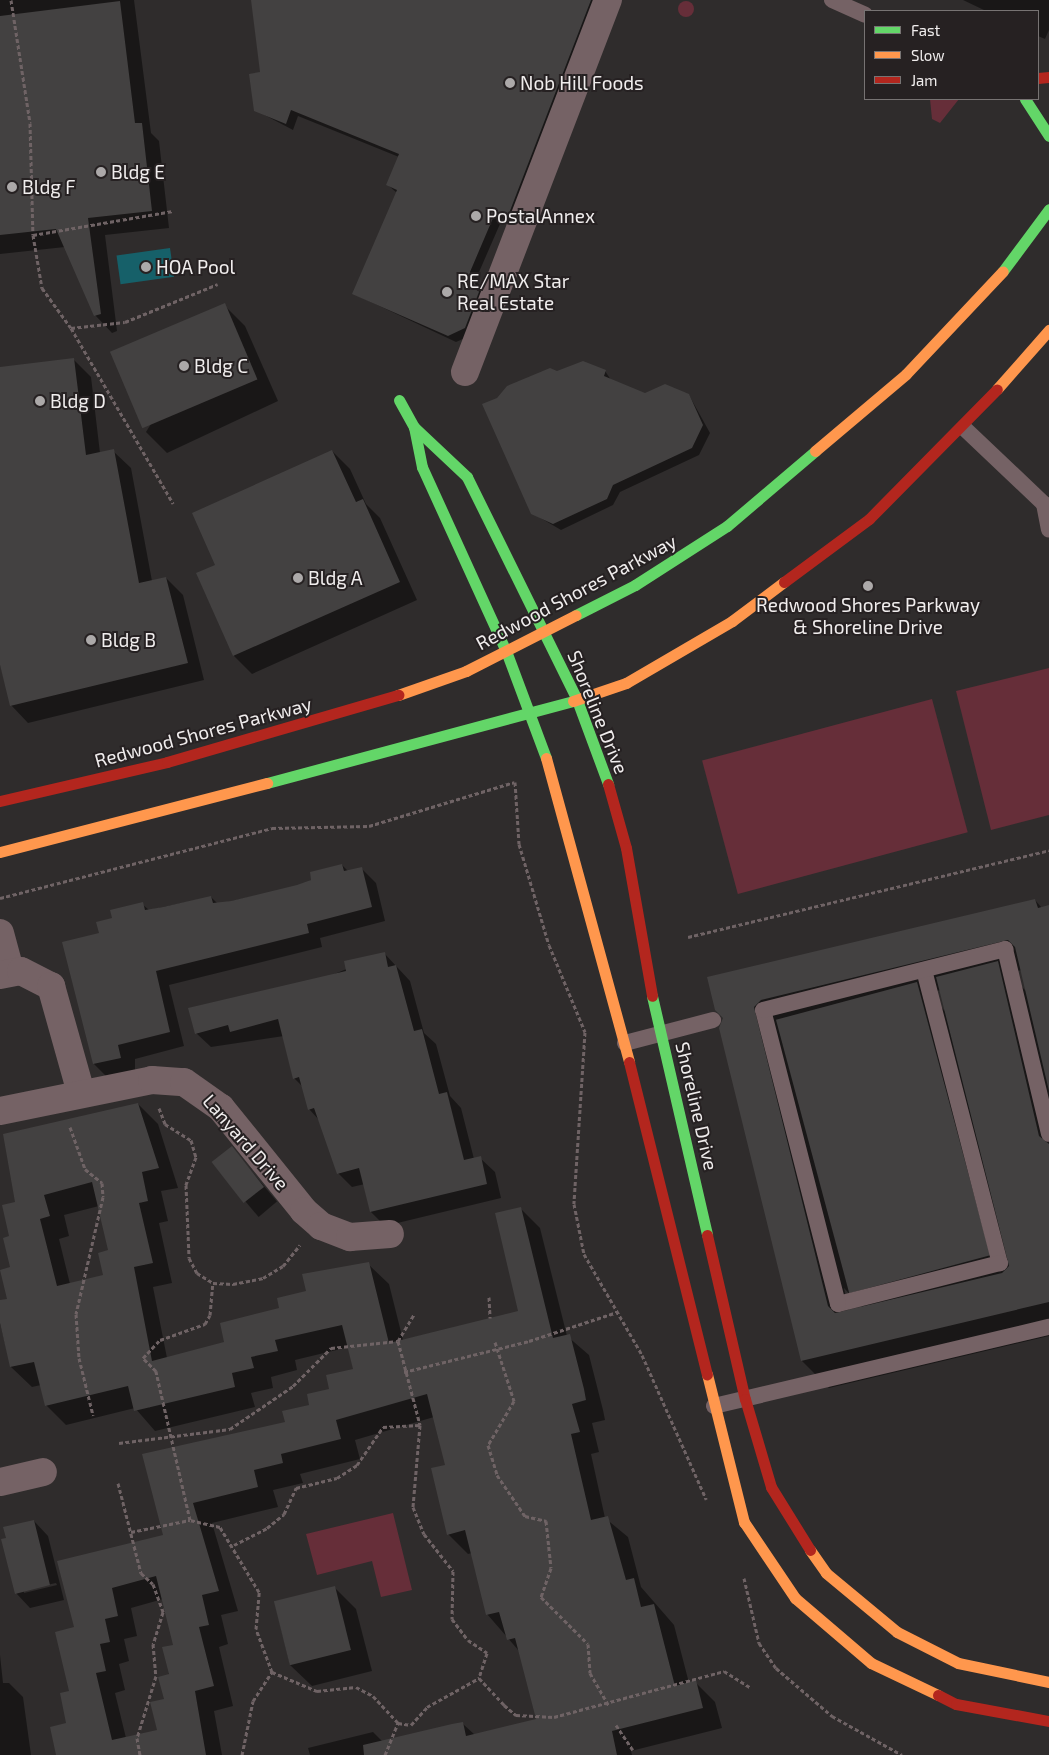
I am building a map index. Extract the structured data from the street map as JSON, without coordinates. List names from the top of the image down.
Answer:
{
  "streets": {
    "street": ["Redwood Shores Parkway", "Shoreline Drive", "Lanyard Drive"]
  },
  "crossings": [
    ["Redwood Shores Parkway", "Shoreline Drive"]
  ],
  "places": [
    "Nob Hill Foods",
    "Bldg E",
    "Bldg F",
    "PostalAnnex",
    "HOA Pool",
    "RE/MAX Star Real Estate",
    "Bldg C",
    "Bldg D",
    "Bldg A",
    "Redwood Shores Parkway & Shoreline Drive",
    "Bldg B"
  ],
  "legend": ["Fast", "Slow", "Jam"]
}
